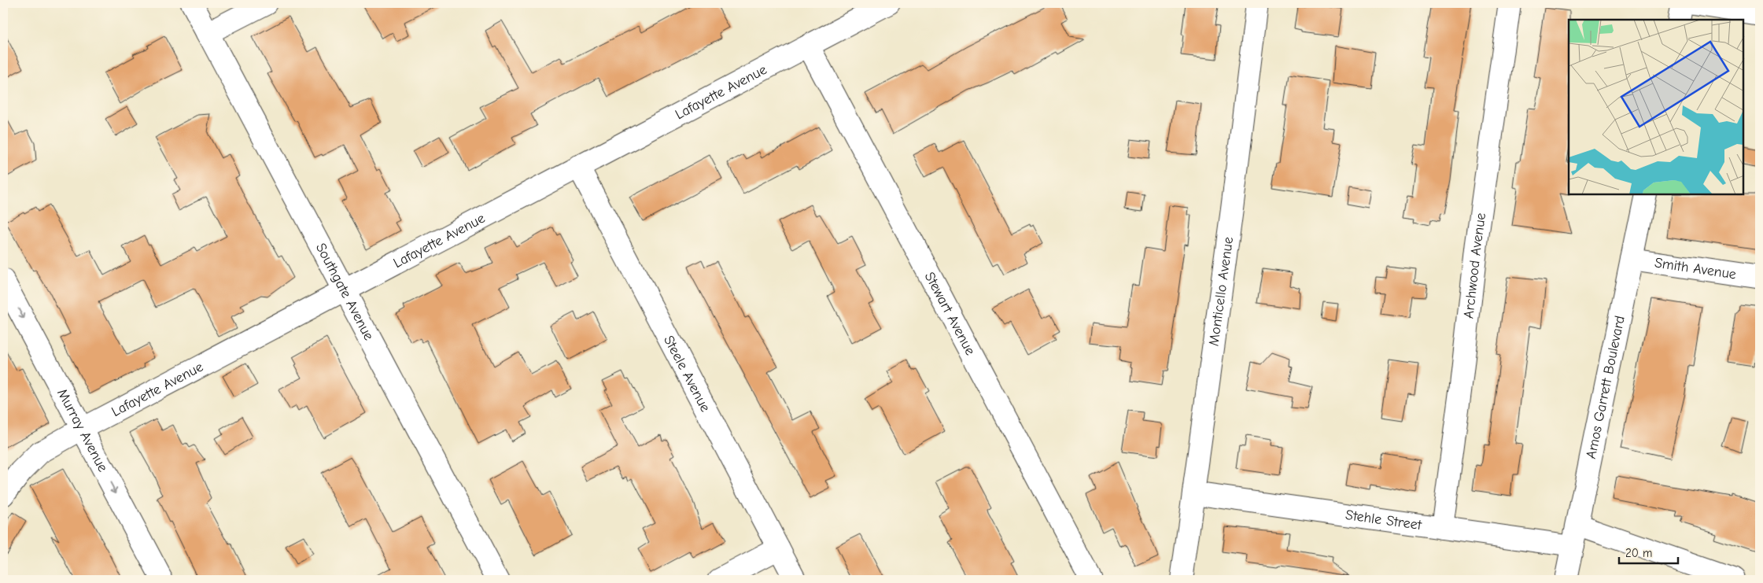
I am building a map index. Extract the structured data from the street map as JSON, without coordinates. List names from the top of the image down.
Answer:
{
  "streets": {
    "street": [
      "Lafayette Avenue",
      "Archwood Avenue",
      "Smith Avenue",
      "Southgate Avenue",
      "Monticello Avenue",
      "Stewart Avenue",
      "Steele Avenue",
      "Amos Garrett Boulevard",
      "Murray Avenue",
      "Stehle Street"
    ]
  },
  "crossings": [
    ["Lafayette Avenue", "Southgate Avenue"],
    ["Lafayette Avenue", "Stewart Avenue"],
    ["Lafayette Avenue", "Steele Avenue"],
    ["Lafayette Avenue", "Murray Avenue"],
    ["Archwood Avenue", "Stehle Street"],
    ["Smith Avenue", "Amos Garrett Boulevard"],
    ["Monticello Avenue", "Stehle Street"],
    ["Amos Garrett Boulevard", "Stehle Street"]
  ],
  "one_way": ["Murray Avenue"],
  "scale_bar": "20 m"
}
